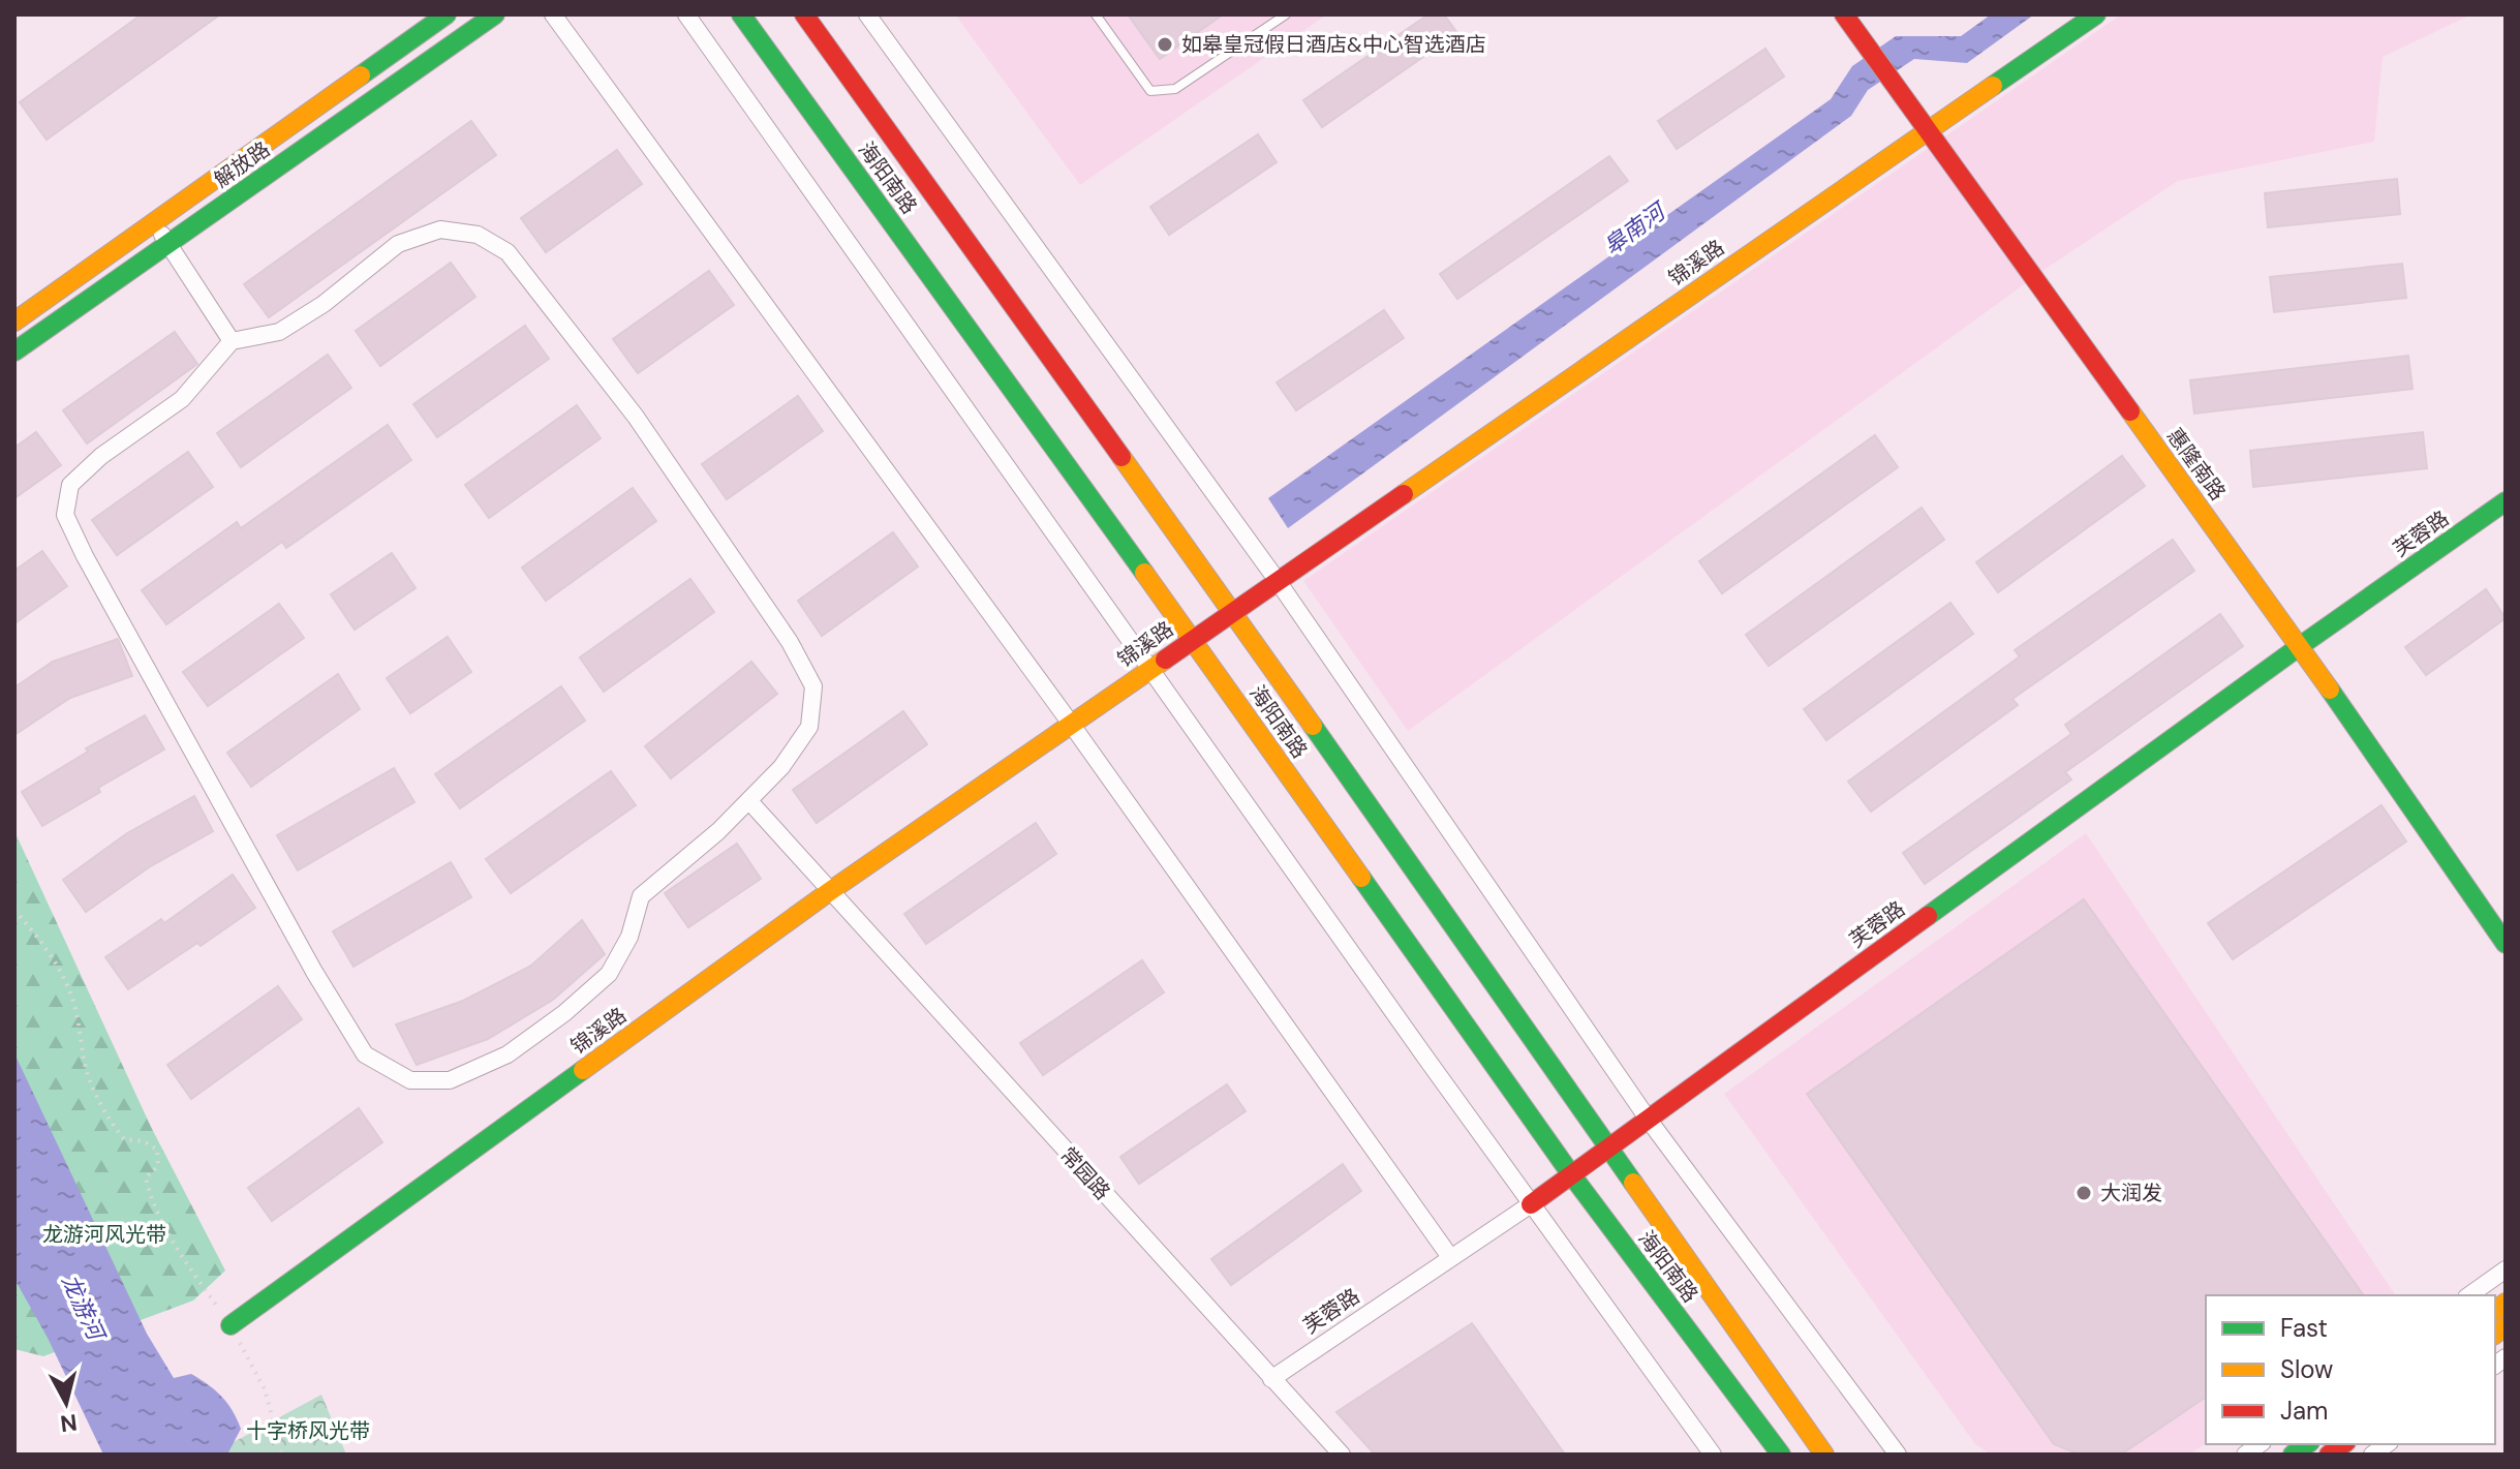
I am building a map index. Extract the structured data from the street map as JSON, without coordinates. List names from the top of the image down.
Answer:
{
  "streets": {
    "street": [
      "解放路",
      "海阳南路",
      "锦溪路",
      "惠隆南路",
      "芙蓉路",
      "常园路"
    ]
  },
  "crossings": [
    ["海阳南路", "锦溪路"],
    ["海阳南路", "芙蓉路"],
    ["锦溪路", "惠隆南路"],
    ["锦溪路", "常园路"],
    ["惠隆南路", "芙蓉路"],
    ["芙蓉路", "常园路"]
  ],
  "water": ["皋南河", "龙游河"],
  "parks": ["龙游河风光带", "十字桥风光带"],
  "places": ["如皋皇冠假日酒店&中心智选酒店", "大润发"],
  "legend": ["Fast", "Slow", "Jam"],
  "north": "bottom"
}
